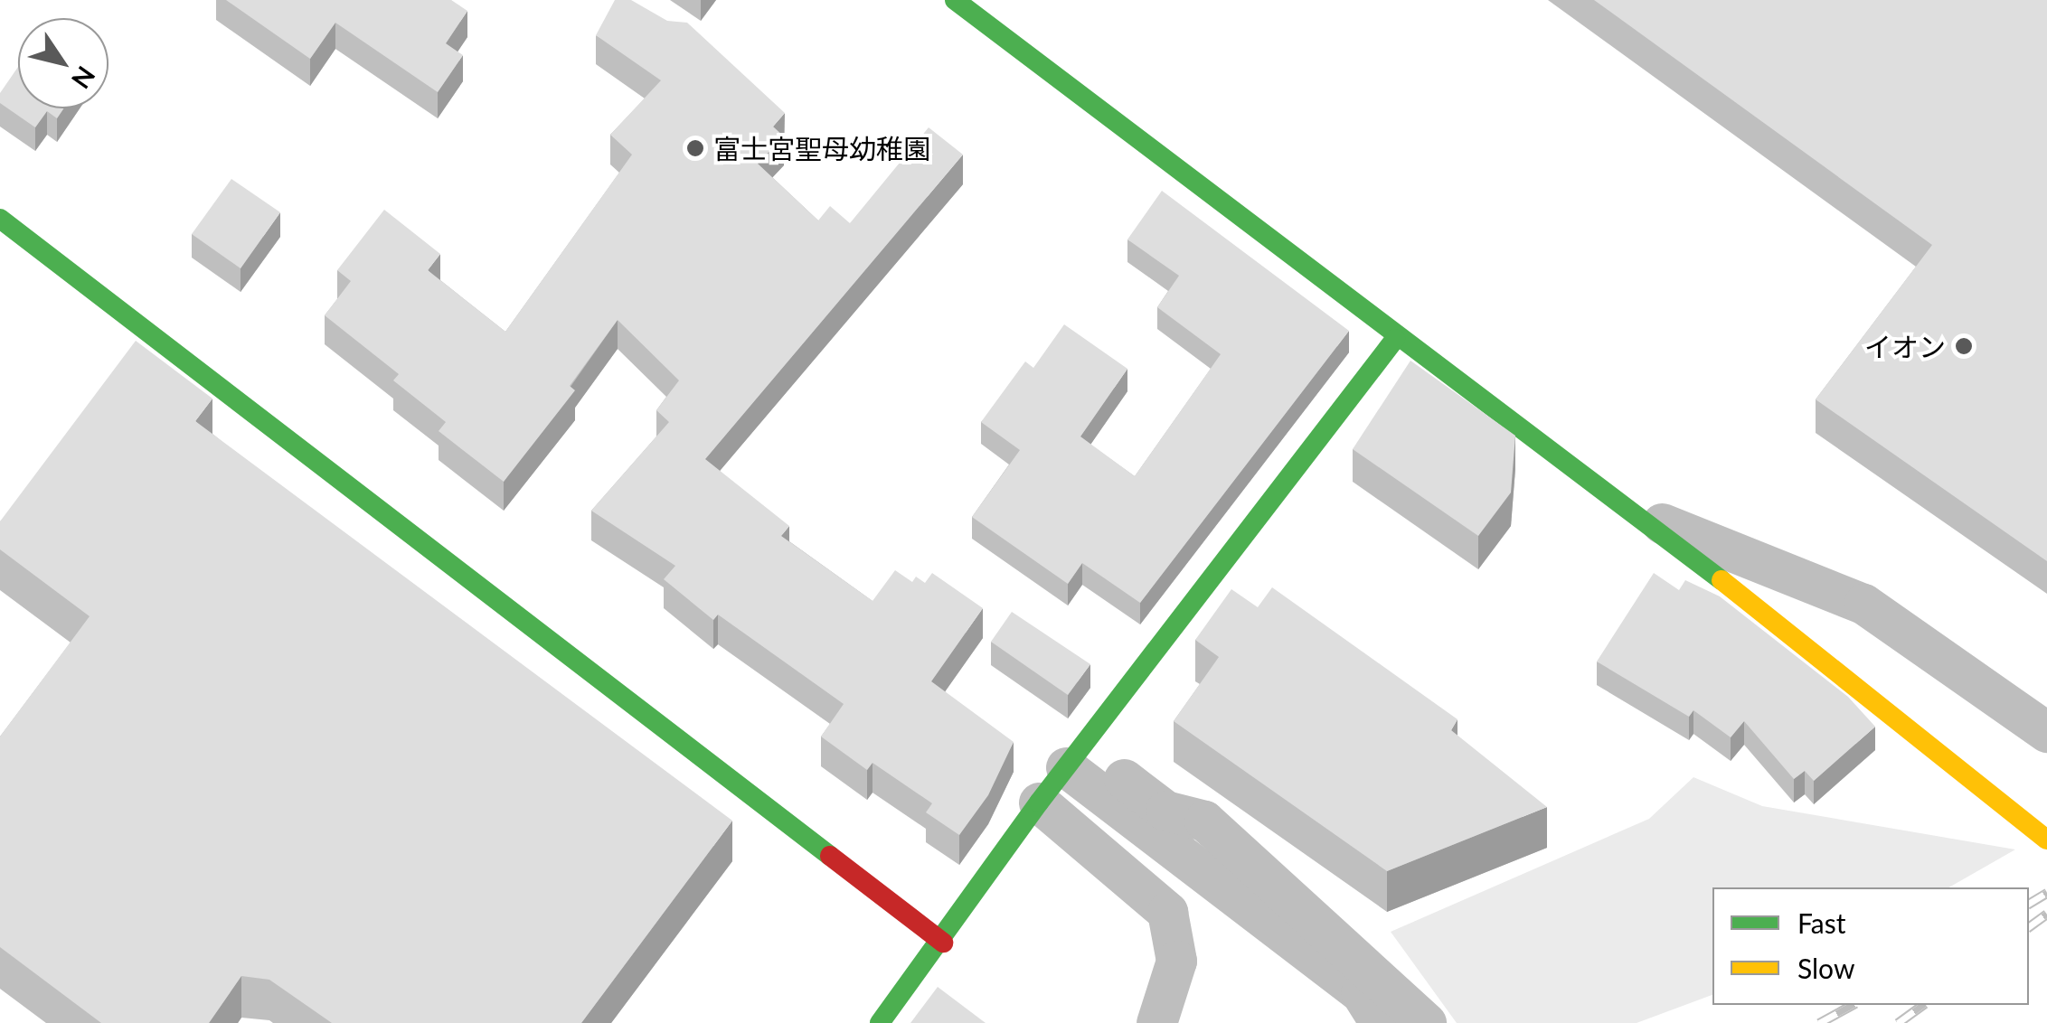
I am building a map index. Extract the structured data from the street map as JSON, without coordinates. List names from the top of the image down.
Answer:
{
  "places": ["富士宮聖母幼稚園", "イオン"],
  "legend": ["Fast", "Slow"],
  "north": "bottom right"
}
